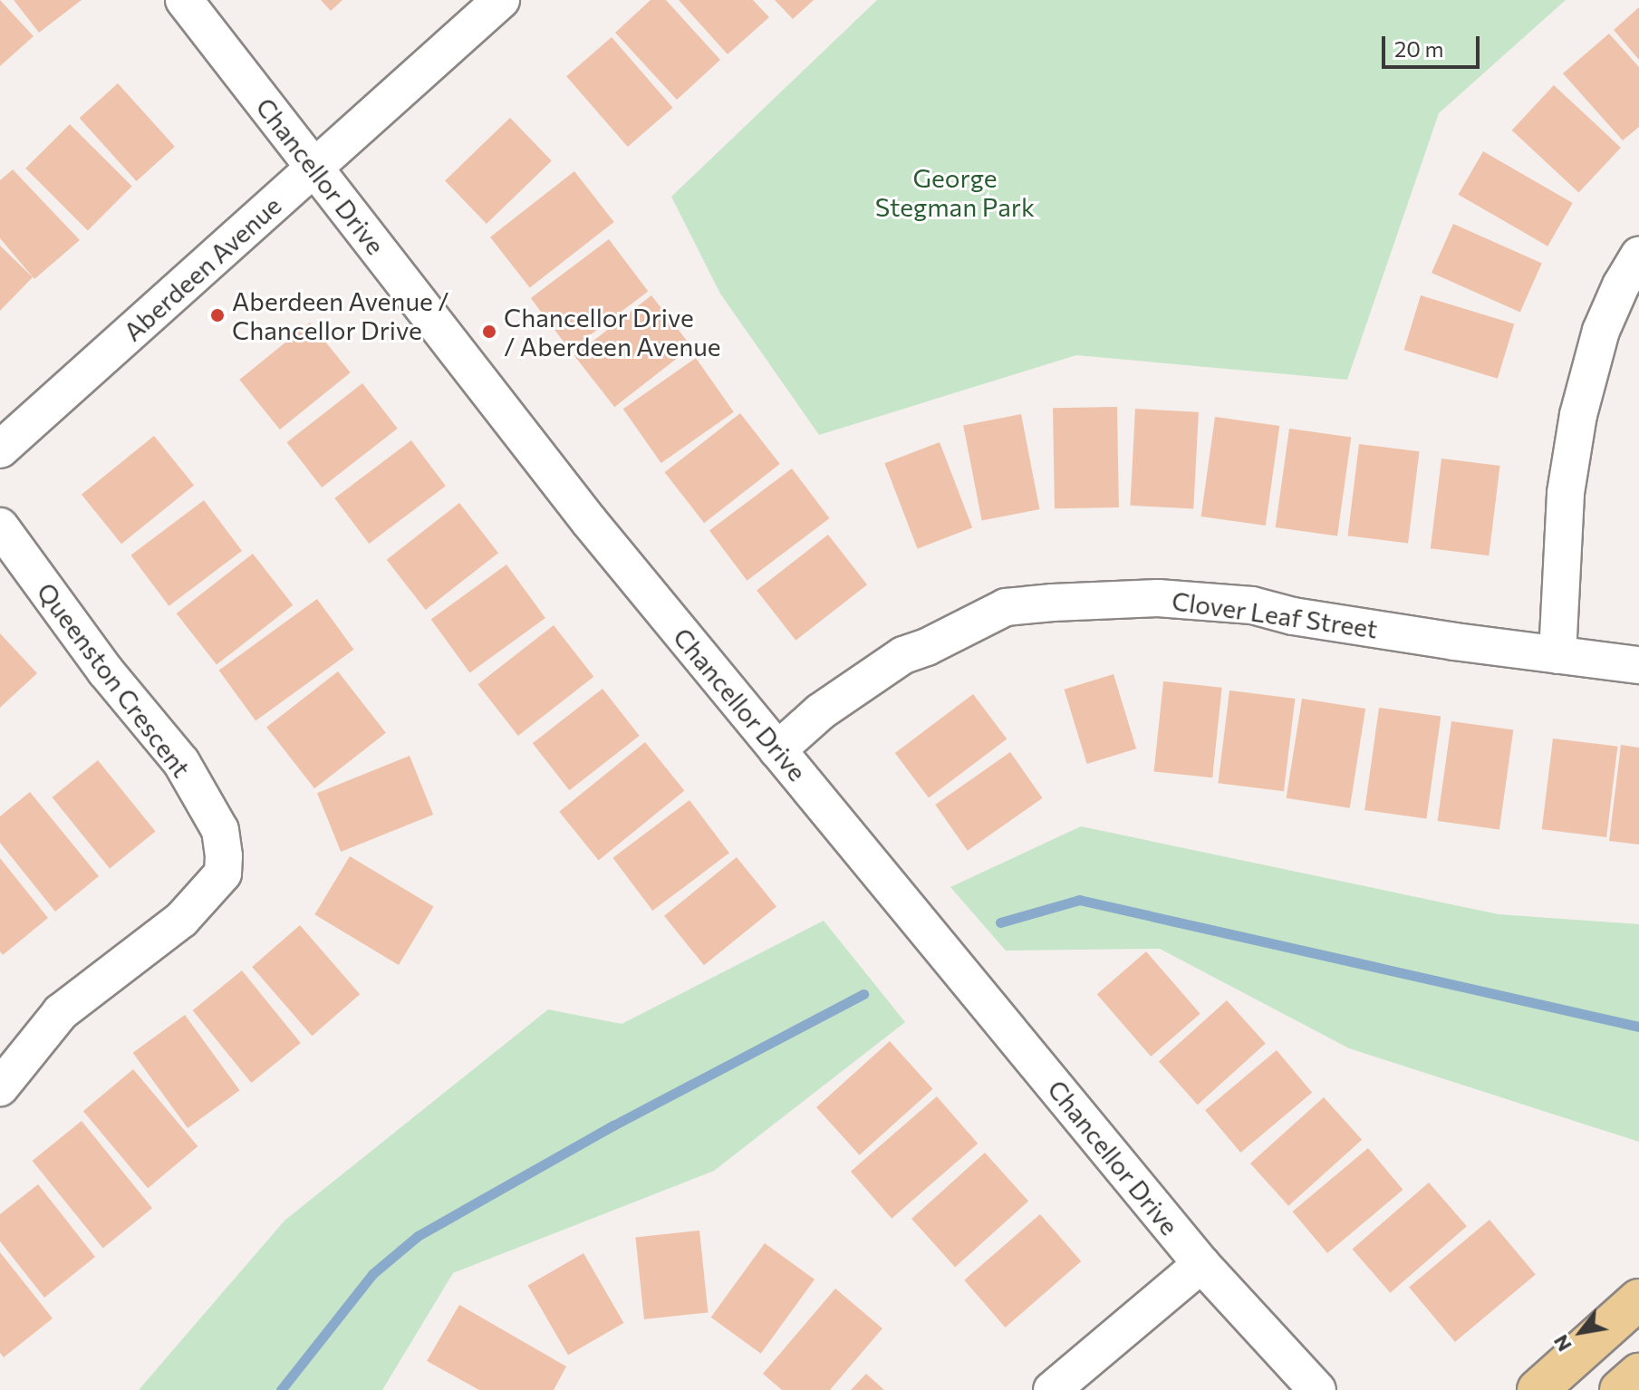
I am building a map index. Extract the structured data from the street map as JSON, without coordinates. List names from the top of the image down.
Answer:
{
  "streets": {
    "street": [
      "Chancellor Drive",
      "Aberdeen Avenue",
      "Clover Leaf Street",
      "Queenston Crescent"
    ]
  },
  "crossings": [
    ["Chancellor Drive", "Aberdeen Avenue"],
    ["Chancellor Drive", "Clover Leaf Street"]
  ],
  "parks": ["George Stegman Park"],
  "places": ["Aberdeen Avenue / Chancellor Drive", "Chancellor Drive / Aberdeen Avenue"],
  "scale_bar": "20 m",
  "north": "bottom left"
}
